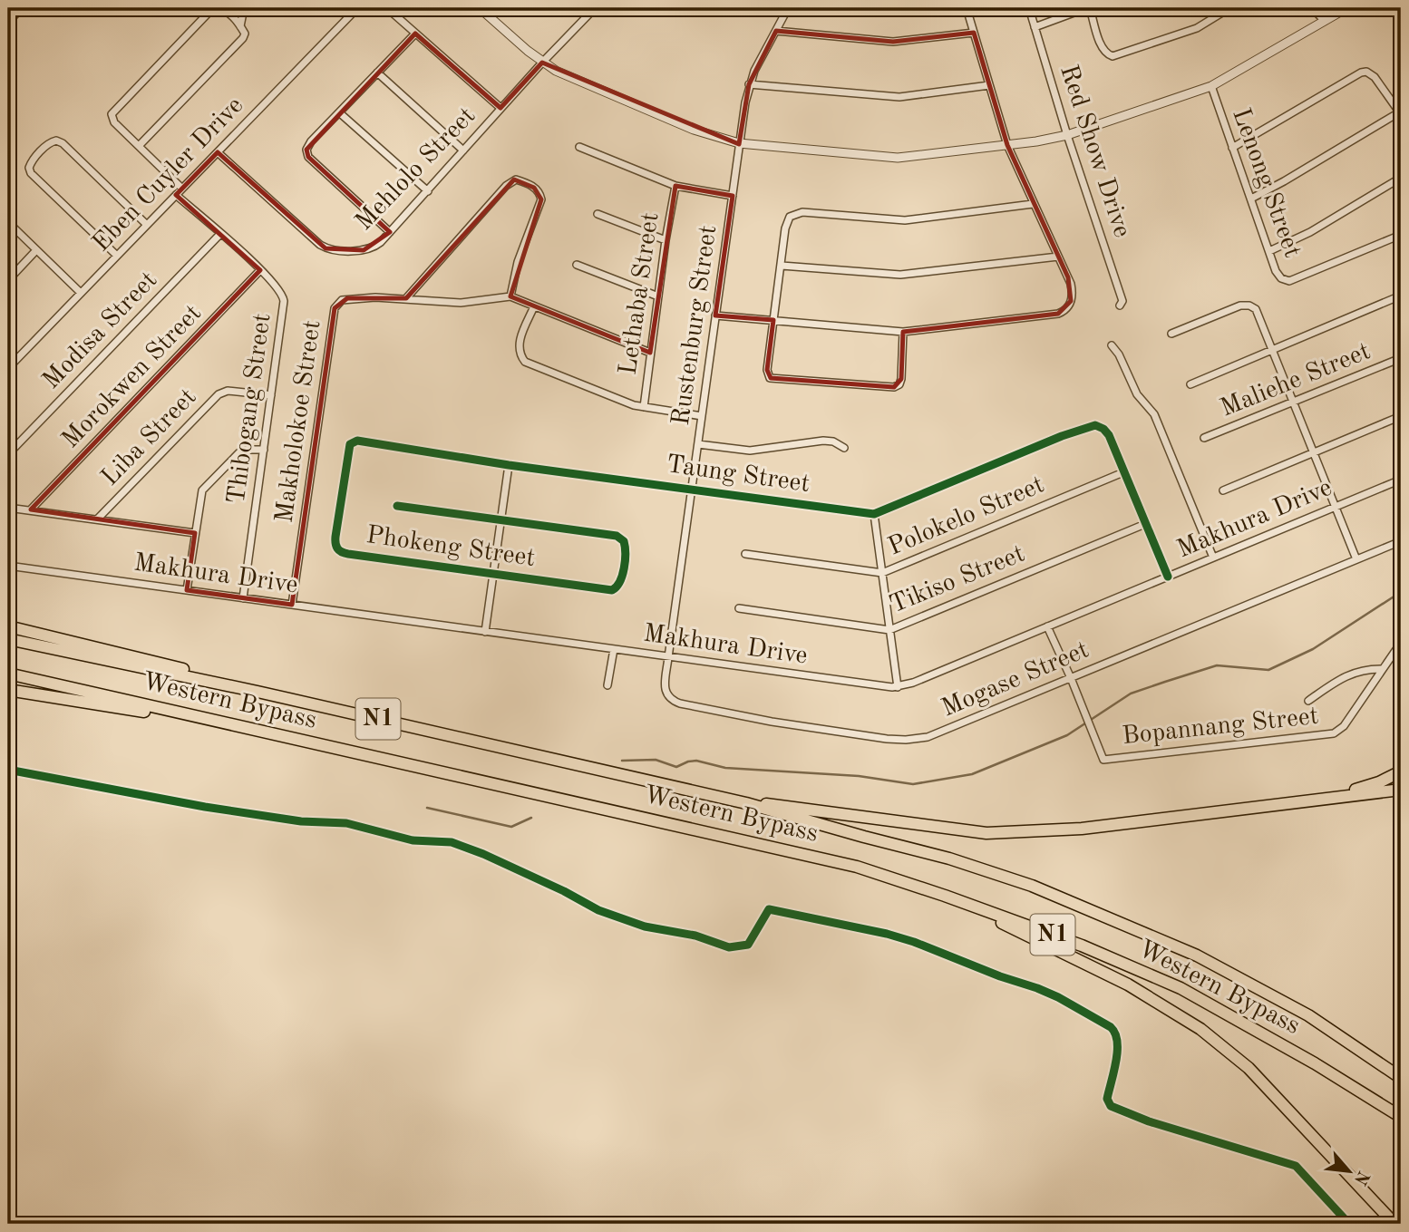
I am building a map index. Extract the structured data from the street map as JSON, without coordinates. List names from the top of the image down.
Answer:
{
  "streets": {
    "highway": ["Western Bypass", "N1"],
    "street": [
      "Red Show Drive",
      "Mehlolo Street",
      "Eben Cuyler Drive",
      "Lenong Street",
      "Lethaba Street",
      "Rustenburg Street",
      "Modisa Street",
      "Morokwen Street",
      "Maliehe Street",
      "Thibogang Street",
      "Makholokoe Street",
      "Liba Street",
      "Taung Street",
      "Polokelo Street",
      "Makhura Drive",
      "Phokeng Street",
      "Tikiso Street",
      "Mogase Street",
      "Bopannang Street"
    ]
  },
  "crossings": [
    ["Mehlolo Street", "Eben Cuyler Drive"],
    ["Eben Cuyler Drive", "Thibogang Street"],
    ["Rustenburg Street", "Taung Street"],
    ["Rustenburg Street", "Makhura Drive"],
    ["Rustenburg Street", "Mogase Street"],
    ["Modisa Street", "Thibogang Street"],
    ["Morokwen Street", "Thibogang Street"],
    ["Thibogang Street", "Liba Street"],
    ["Thibogang Street", "Makhura Drive"],
    ["Makholokoe Street", "Makhura Drive"],
    ["Taung Street", "Phokeng Street"],
    ["Makhura Drive", "Mogase Street"],
    ["Makhura Drive", "Bopannang Street"],
    ["Mogase Street", "Bopannang Street"]
  ],
  "north": "bottom right"
}
